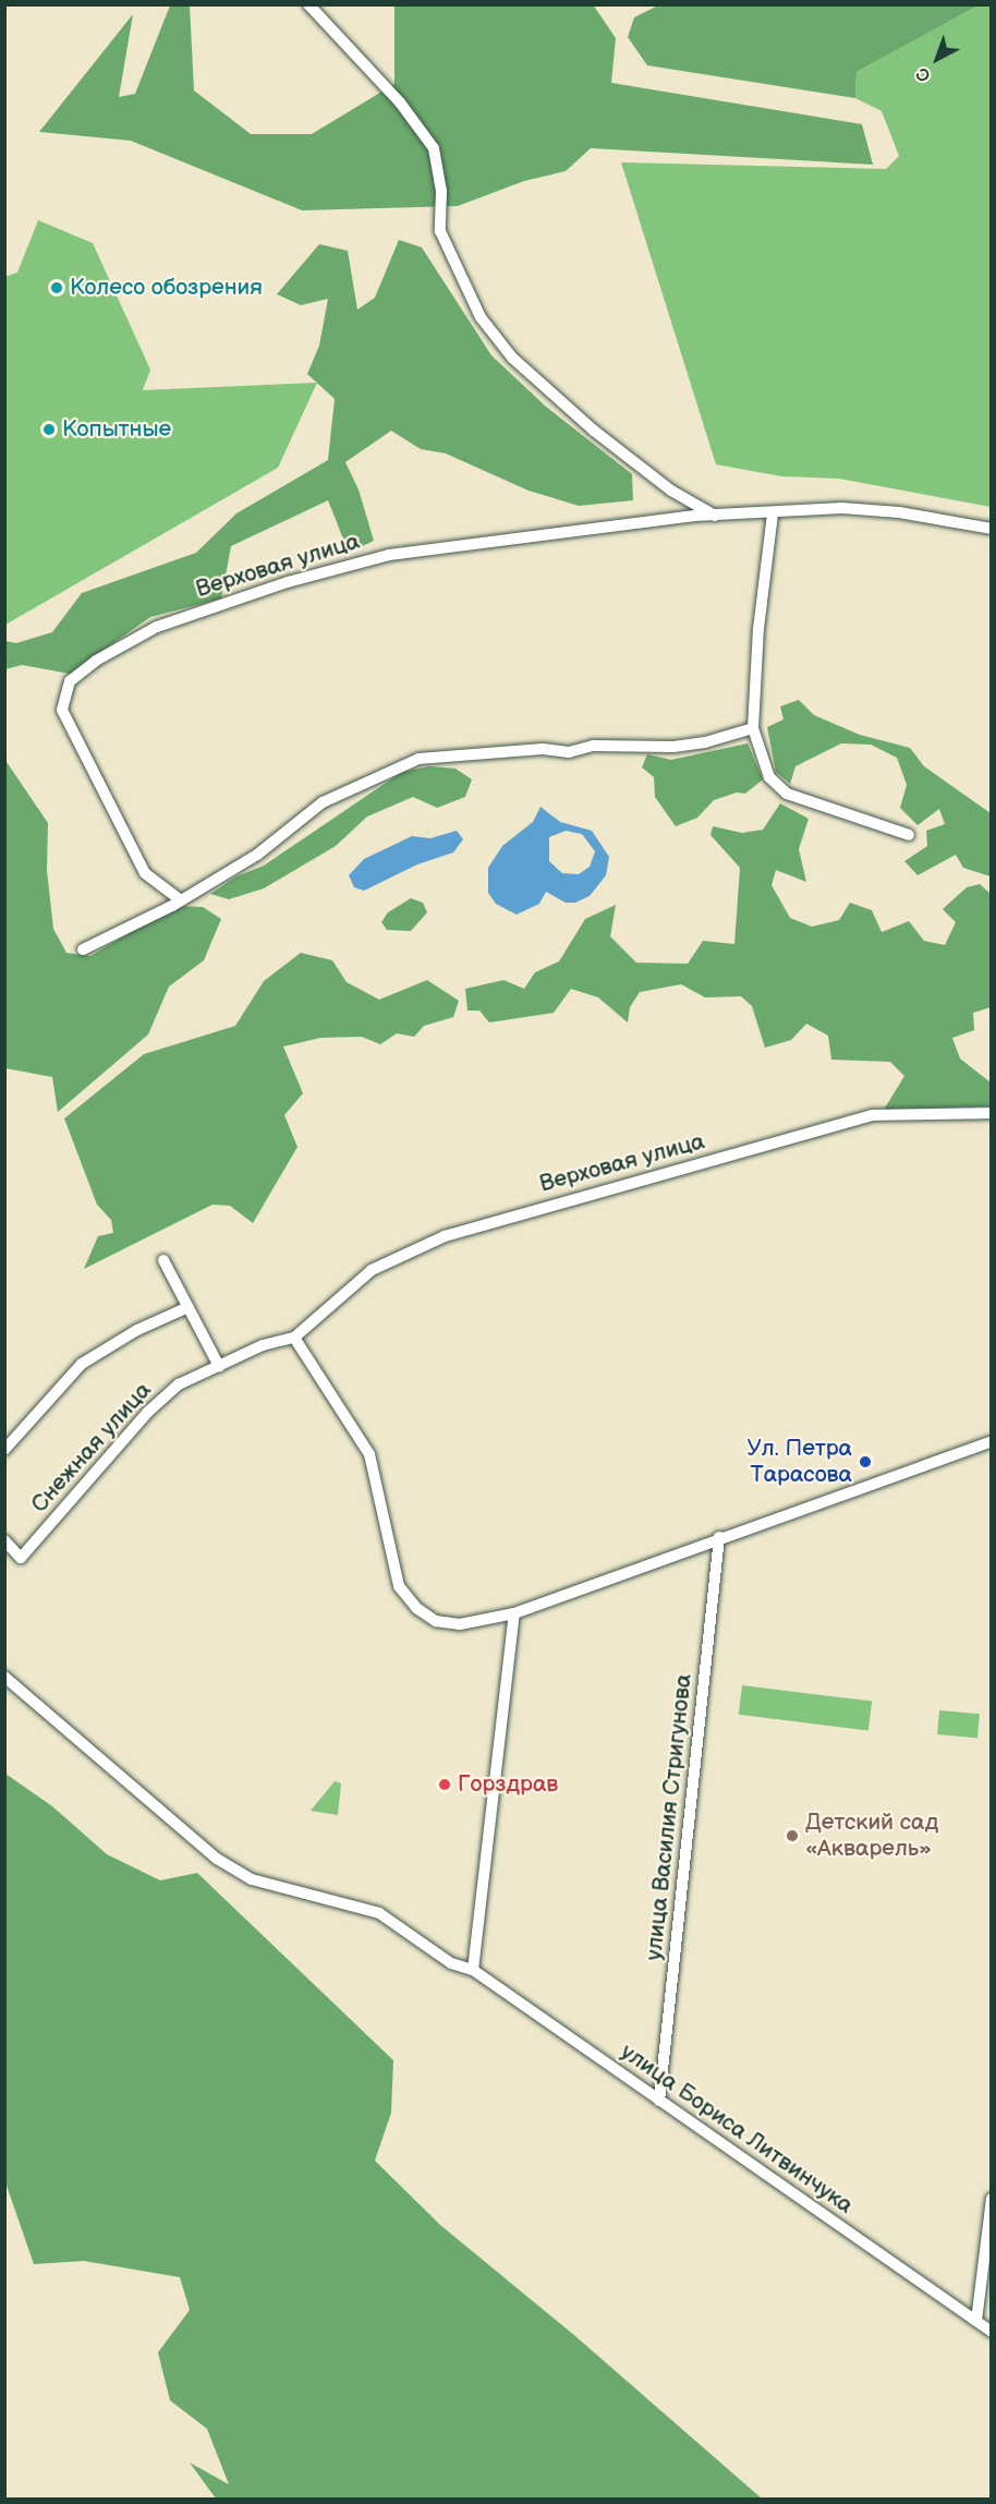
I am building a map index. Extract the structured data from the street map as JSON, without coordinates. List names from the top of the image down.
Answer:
{
  "streets": {
    "street": [
      "Верховая улица",
      "Снежная улица",
      "улица Василия Стригунова",
      "улица Бориса Литвинчука"
    ]
  },
  "crossings": [
    ["Верховая улица", "Снежная улица"],
    ["улица Василия Стригунова", "улица Бориса Литвинчука"]
  ],
  "places": [
    "Колесо обозрения",
    "Копытные",
    "Ул. Петра Тарасова",
    "Горздрав",
    "Детский сад «Акварель»"
  ],
  "north": "bottom left"
}
